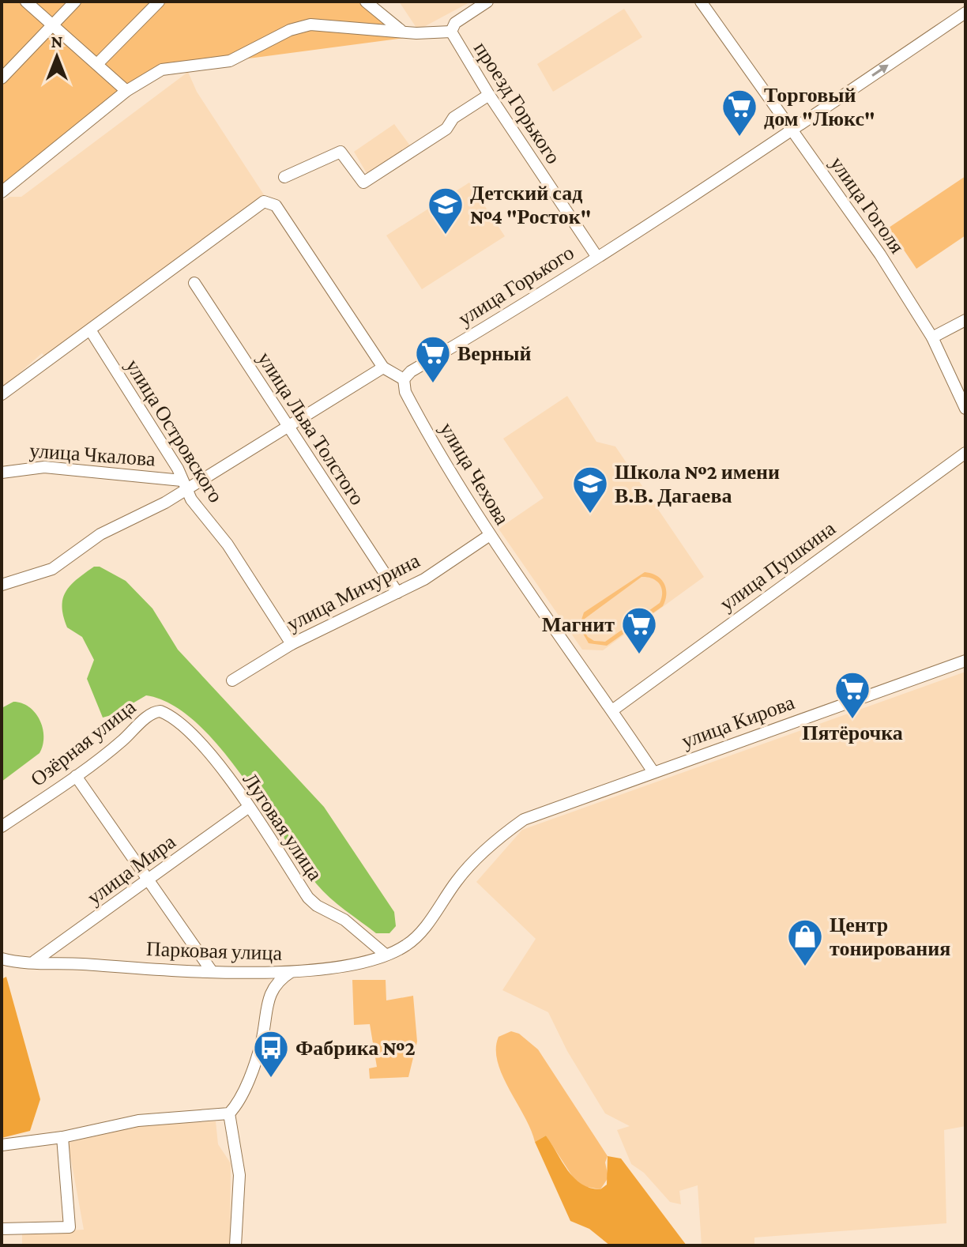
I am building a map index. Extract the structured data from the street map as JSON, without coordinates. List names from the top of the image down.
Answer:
{
  "streets": {
    "street": [
      "проезд Горького",
      "улица Гоголя",
      "улица Горького",
      "улица Льва Толстого",
      "улица Островского",
      "улица Чкалова",
      "улица Чехова",
      "улица Пушкина",
      "улица Мичурина",
      "улица Кирова",
      "Озёрная улица",
      "Луговая улица",
      "улица Мира",
      "Парковая улица"
    ]
  },
  "crossings": [
    ["проезд Горького", "улица Горького"],
    ["улица Гоголя", "улица Горького"],
    ["улица Горького", "улица Чехова"],
    ["улица Льва Толстого", "улица Мичурина"],
    ["улица Островского", "улица Чкалова"],
    ["улица Островского", "улица Мичурина"],
    ["улица Чехова", "улица Пушкина"],
    ["улица Чехова", "улица Мичурина"],
    ["улица Чехова", "улица Кирова"],
    ["улица Кирова", "Парковая улица"],
    ["Озёрная улица", "Луговая улица"],
    ["Луговая улица", "улица Мира"],
    ["Луговая улица", "Парковая улица"],
    ["улица Мира", "Парковая улица"]
  ],
  "places": {
    "supermarket": [
      "Торговый дом \"Люкс\"",
      "Верный",
      "Магнит",
      "Пятёрочка"
    ],
    "school or university": ["Детский сад №4 \"Росток\"", "Школа №2 имени В.В. Дагаева"],
    "shop": ["Центр тонирования"],
    "bus stop": ["Фабрика №2"]
  },
  "north": "top"
}
